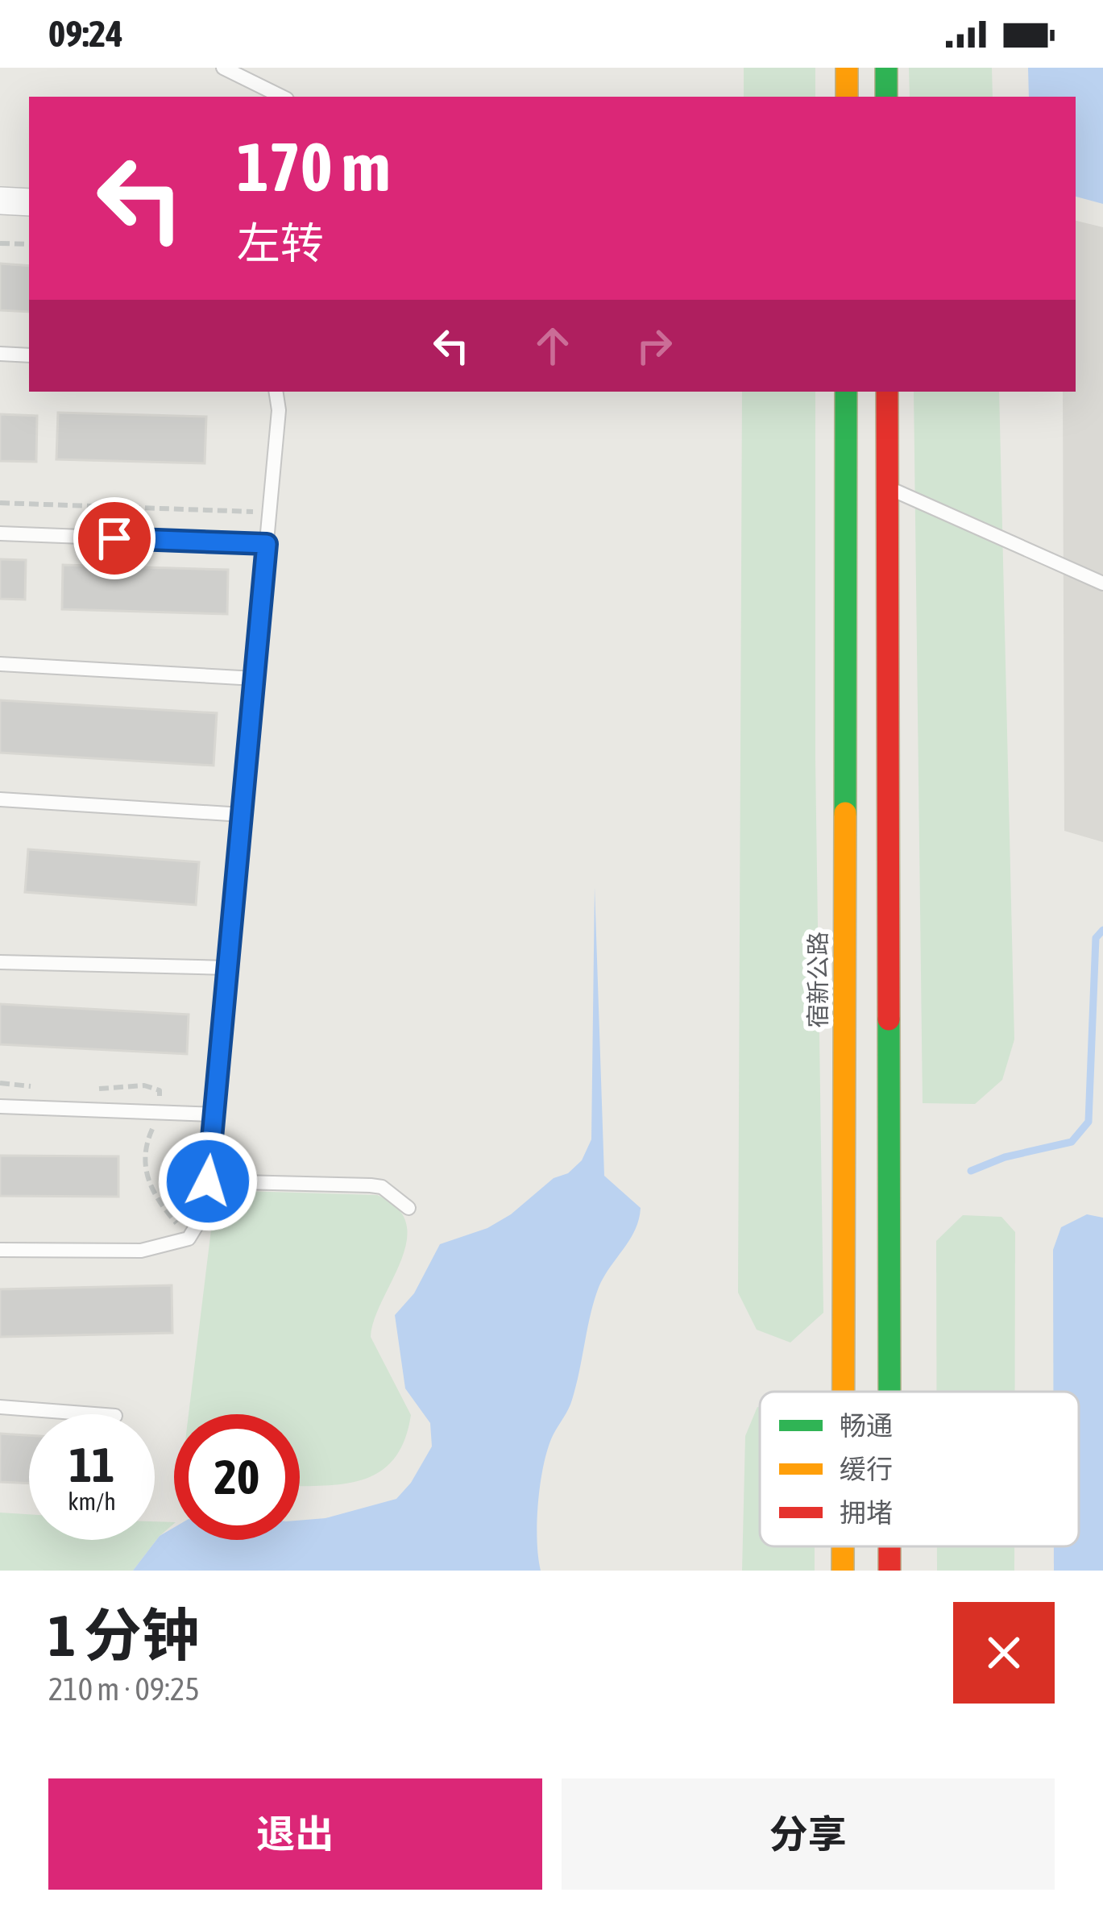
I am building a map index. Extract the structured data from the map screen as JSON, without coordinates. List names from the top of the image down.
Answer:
{
  "streets": {
    "highway": ["宿新公路"]
  },
  "legend": ["畅通", "缓行", "拥堵"],
  "page": {
    "status": "09:24",
    "turn": ["170 m", "左转"],
    "speed": "11 km/h",
    "limit": "20",
    "heading": ["1 分钟", "210 m · 09:25"],
    "buttons": ["退出", "分享"]
  }
}
